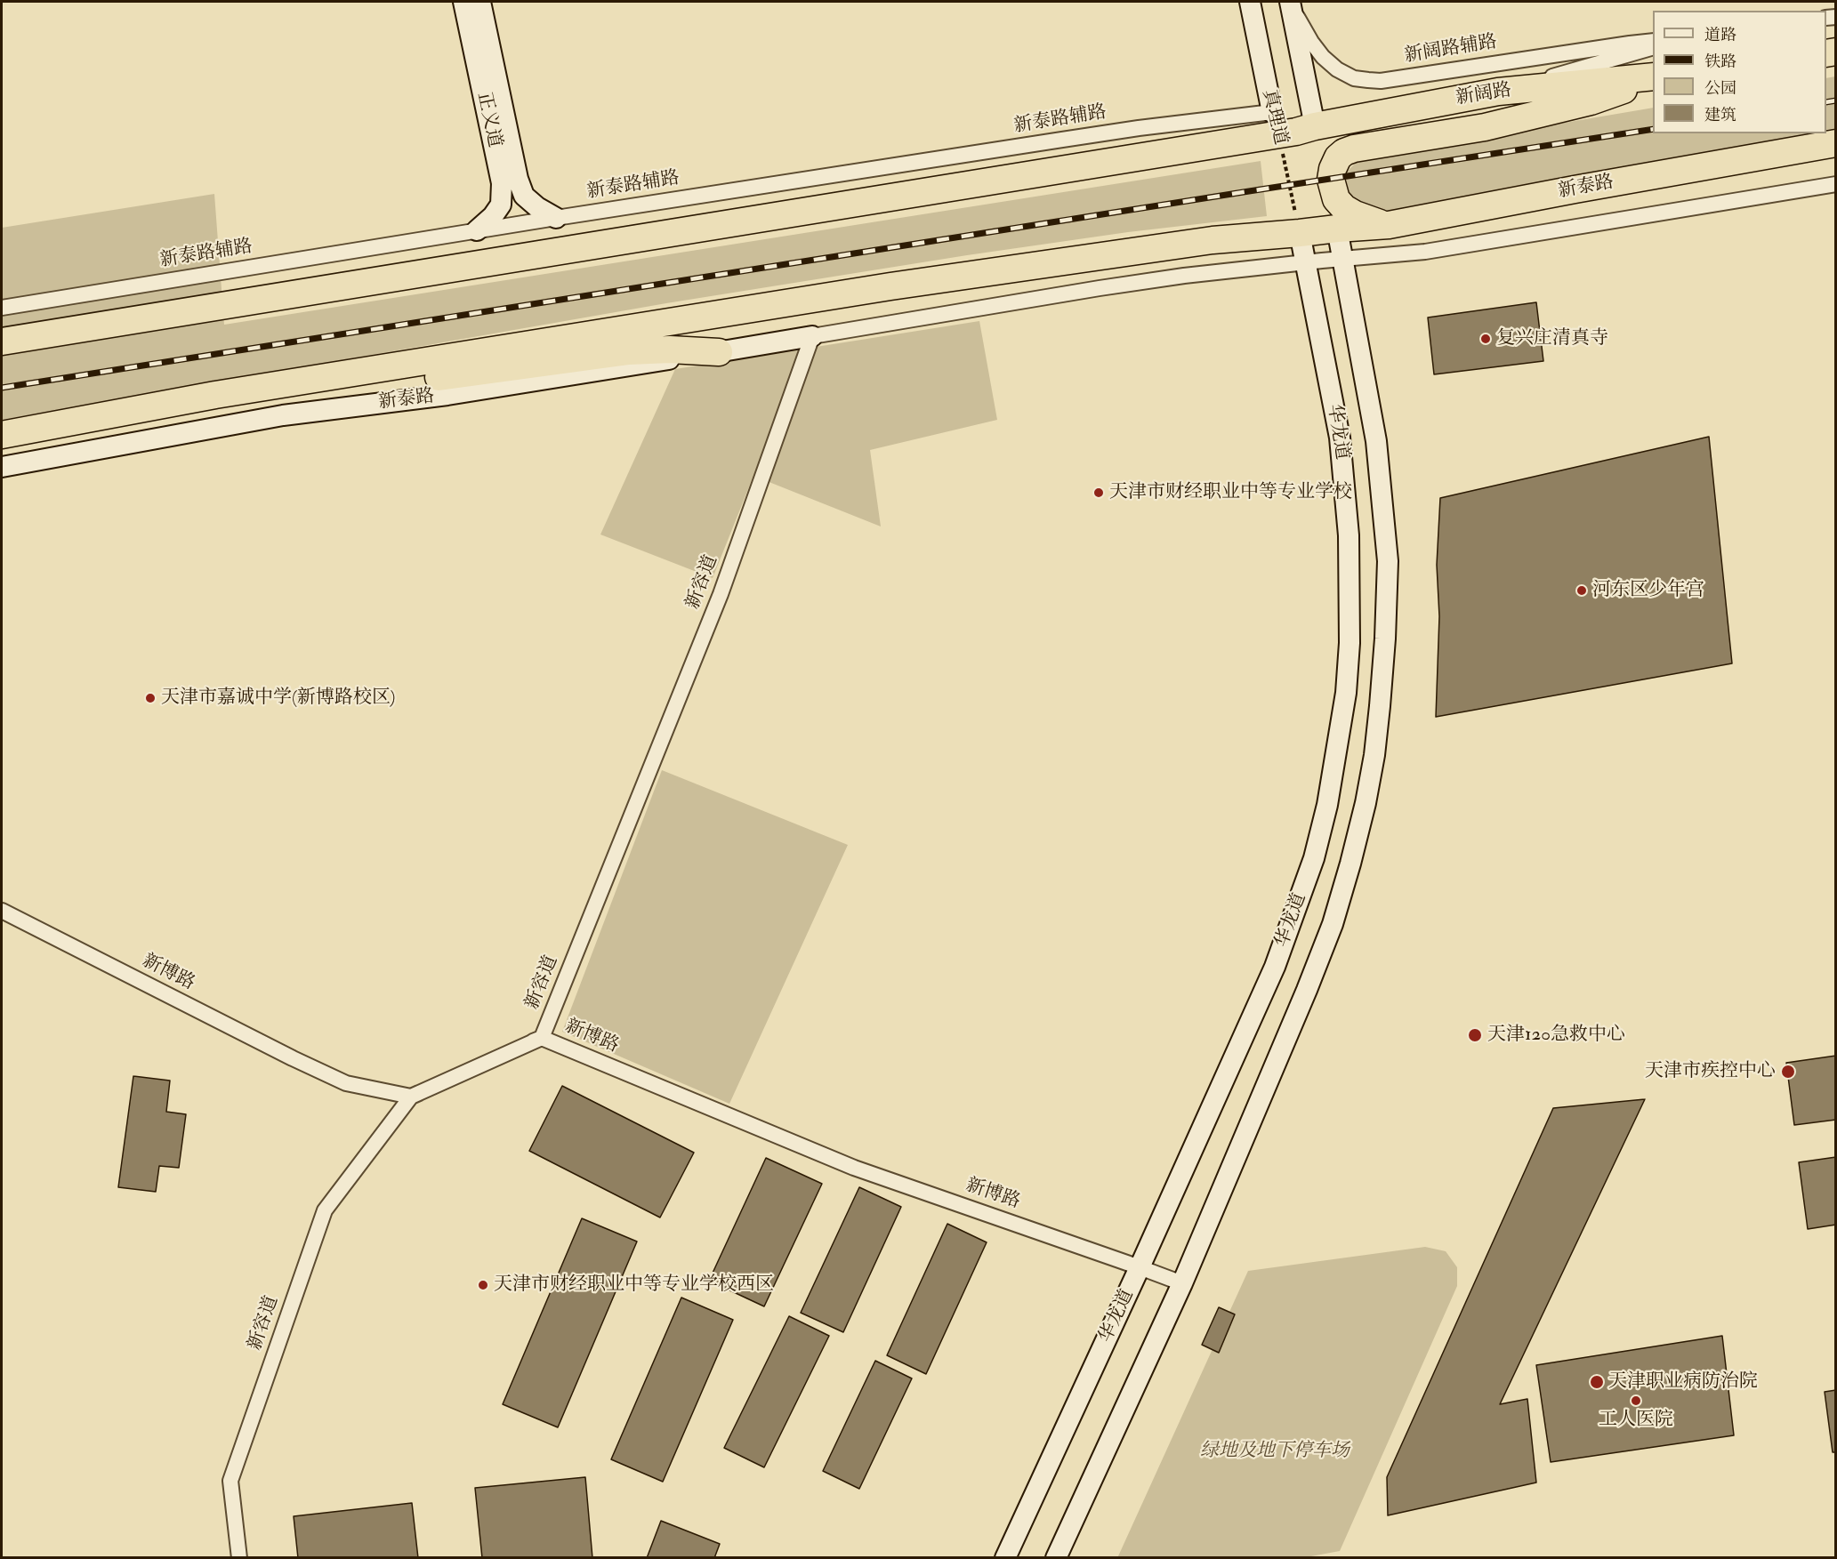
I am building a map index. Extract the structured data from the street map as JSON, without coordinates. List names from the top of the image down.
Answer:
{
  "streets": {
    "highway": ["新阔路", "新泰路"],
    "main road": ["真理道", "正义道", "华龙道"],
    "street": [
      "新阔路辅路",
      "新泰路辅路",
      "新容道",
      "新博路"
    ]
  },
  "crossings": [
    ["新阔路辅路", "真理道"],
    ["新阔路", "真理道"],
    ["新阔路", "新泰路辅路"],
    ["真理道", "新泰路辅路"],
    ["真理道", "新泰路"],
    ["真理道", "华龙道"],
    ["正义道", "新泰路辅路"],
    ["新泰路", "华龙道"],
    ["新泰路", "新容道"],
    ["华龙道", "新博路"],
    ["新容道", "新博路"]
  ],
  "parks": ["绿地及地下停车场"],
  "places": [
    "复兴庄清真寺",
    "天津市财经职业中等专业学校",
    "河东区少年宫",
    "天津市嘉诚中学(新博路校区)",
    "天津120急救中心",
    "天津市疾控中心",
    "天津市财经职业中等专业学校西区",
    "天津职业病防治院",
    "工人医院"
  ],
  "legend": [
    "道路",
    "铁路",
    "公园",
    "建筑"
  ]
}
